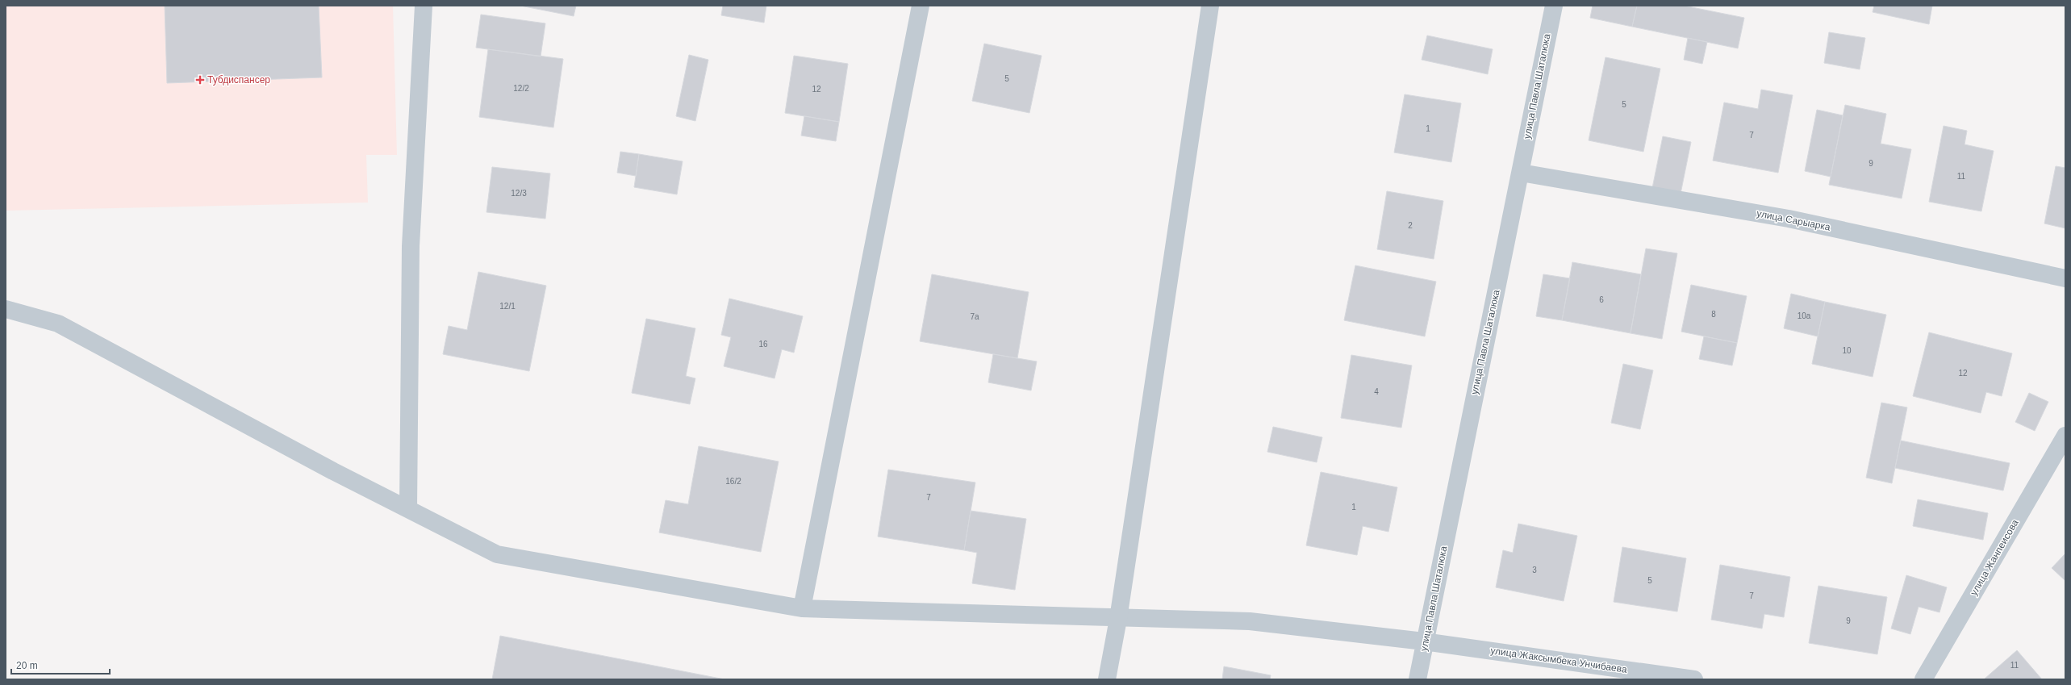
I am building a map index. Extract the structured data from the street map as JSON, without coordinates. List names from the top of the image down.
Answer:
{
  "streets": {
    "street": [
      "улица Павла Шаталюка",
      "улица Сарыарка",
      "улица Жанпеисова",
      "улица Жаксымбека Унчибаева"
    ]
  },
  "crossings": [
    ["улица Павла Шаталюка", "улица Сарыарка"],
    ["улица Павла Шаталюка", "улица Жаксымбека Унчибаева"]
  ],
  "places": {
    "health": ["Тубдиспансер"]
  },
  "house_numbers": [
    "5",
    "12/2",
    "12",
    "5",
    "1",
    "7",
    "9",
    "11",
    "12/3",
    "2",
    "6",
    "12/1",
    "8",
    "10а",
    "7а",
    "16",
    "10",
    "12",
    "4",
    "16/2",
    "7",
    "1",
    "3",
    "5",
    "7",
    "9",
    "11"
  ],
  "scale_bar": "20 m"
}
